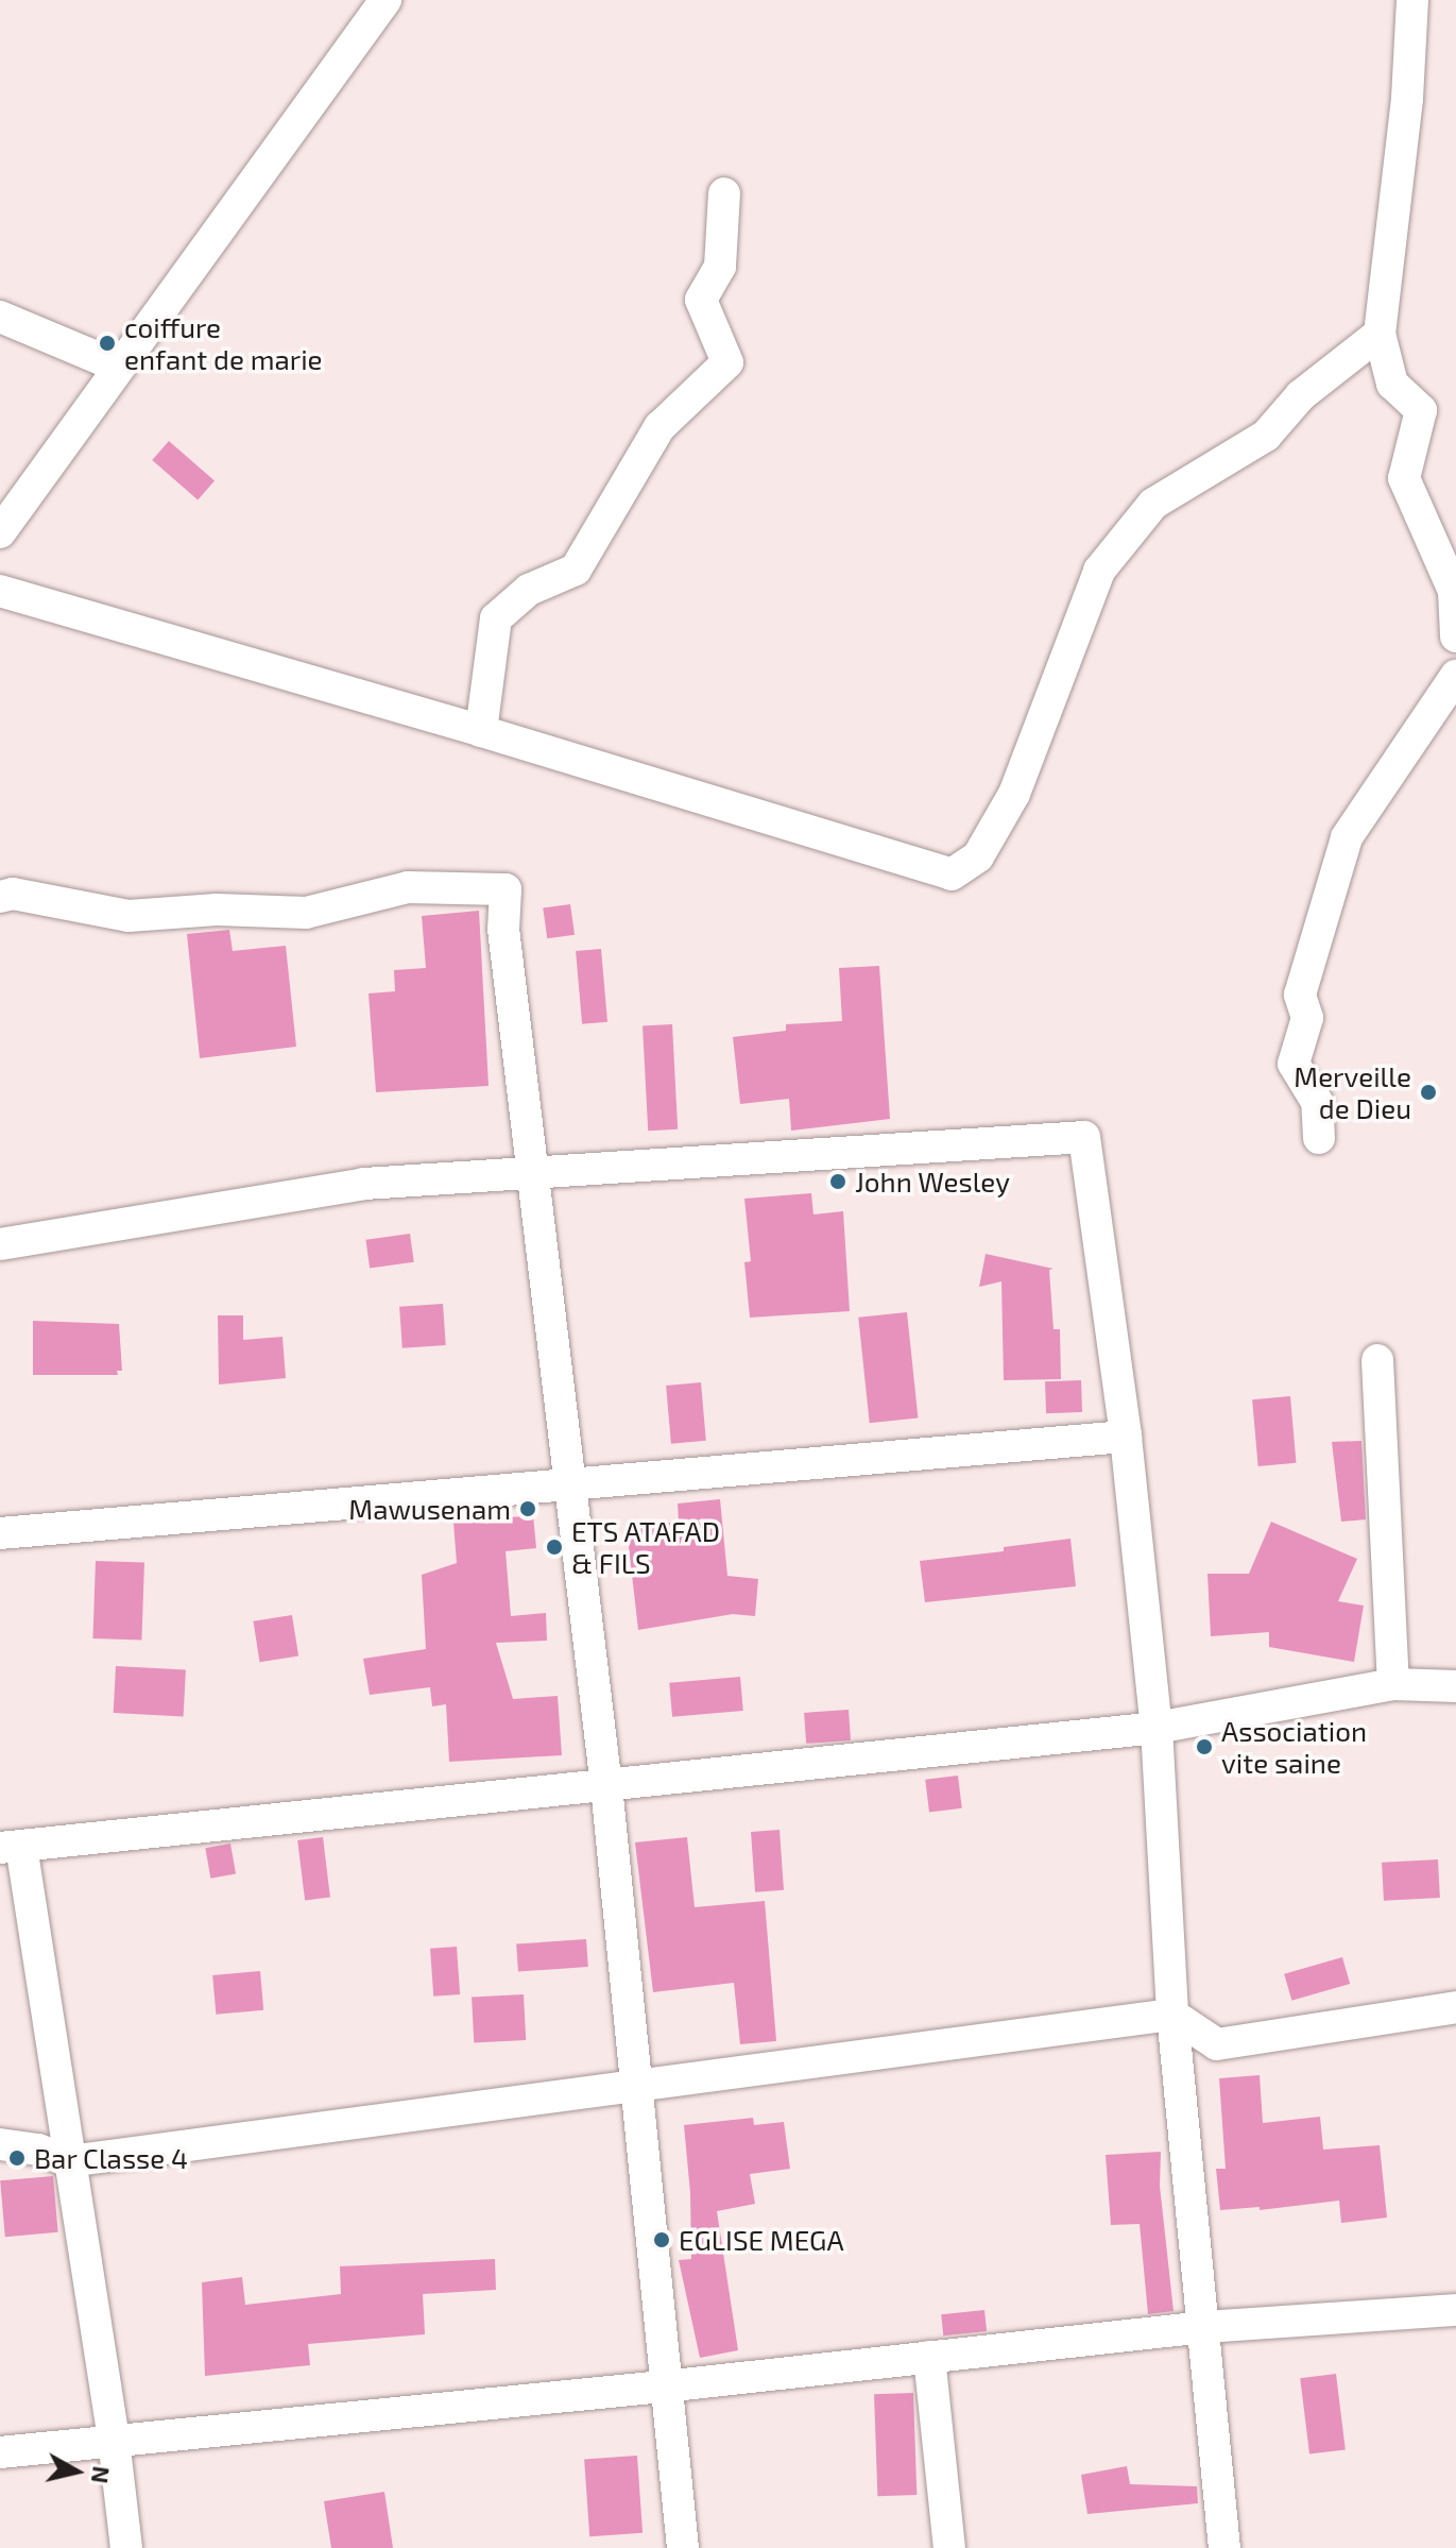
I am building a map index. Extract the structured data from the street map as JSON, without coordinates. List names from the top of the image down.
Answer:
{
  "places": [
    "coiffure enfant de marie",
    "Merveille de Dieu",
    "John Wesley",
    "Mawusenam",
    "ETS ATAFAD & FILS",
    "Association vite saine",
    "Bar Classe 4",
    "EGLISE MEGA"
  ],
  "north": "right"
}
